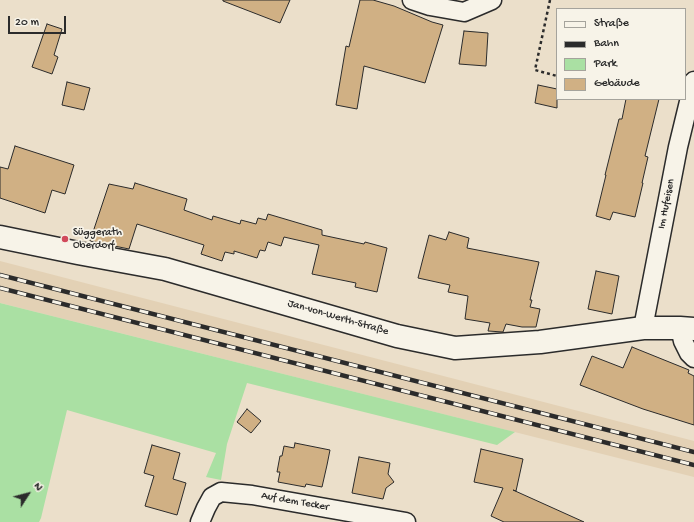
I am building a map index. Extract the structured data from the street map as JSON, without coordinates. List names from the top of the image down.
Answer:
{
  "streets": {
    "main road": ["Jan-von-Werth-Straße"],
    "street": ["Im Hufeisen", "Auf dem Tecker"]
  },
  "crossings": [
    ["Im Hufeisen", "Jan-von-Werth-Straße"]
  ],
  "places": ["Süggerath Oberdorf"],
  "legend": [
    "Straße",
    "Bahn",
    "Park",
    "Gebäude"
  ],
  "scale_bar": "20 m",
  "north": "top right"
}
